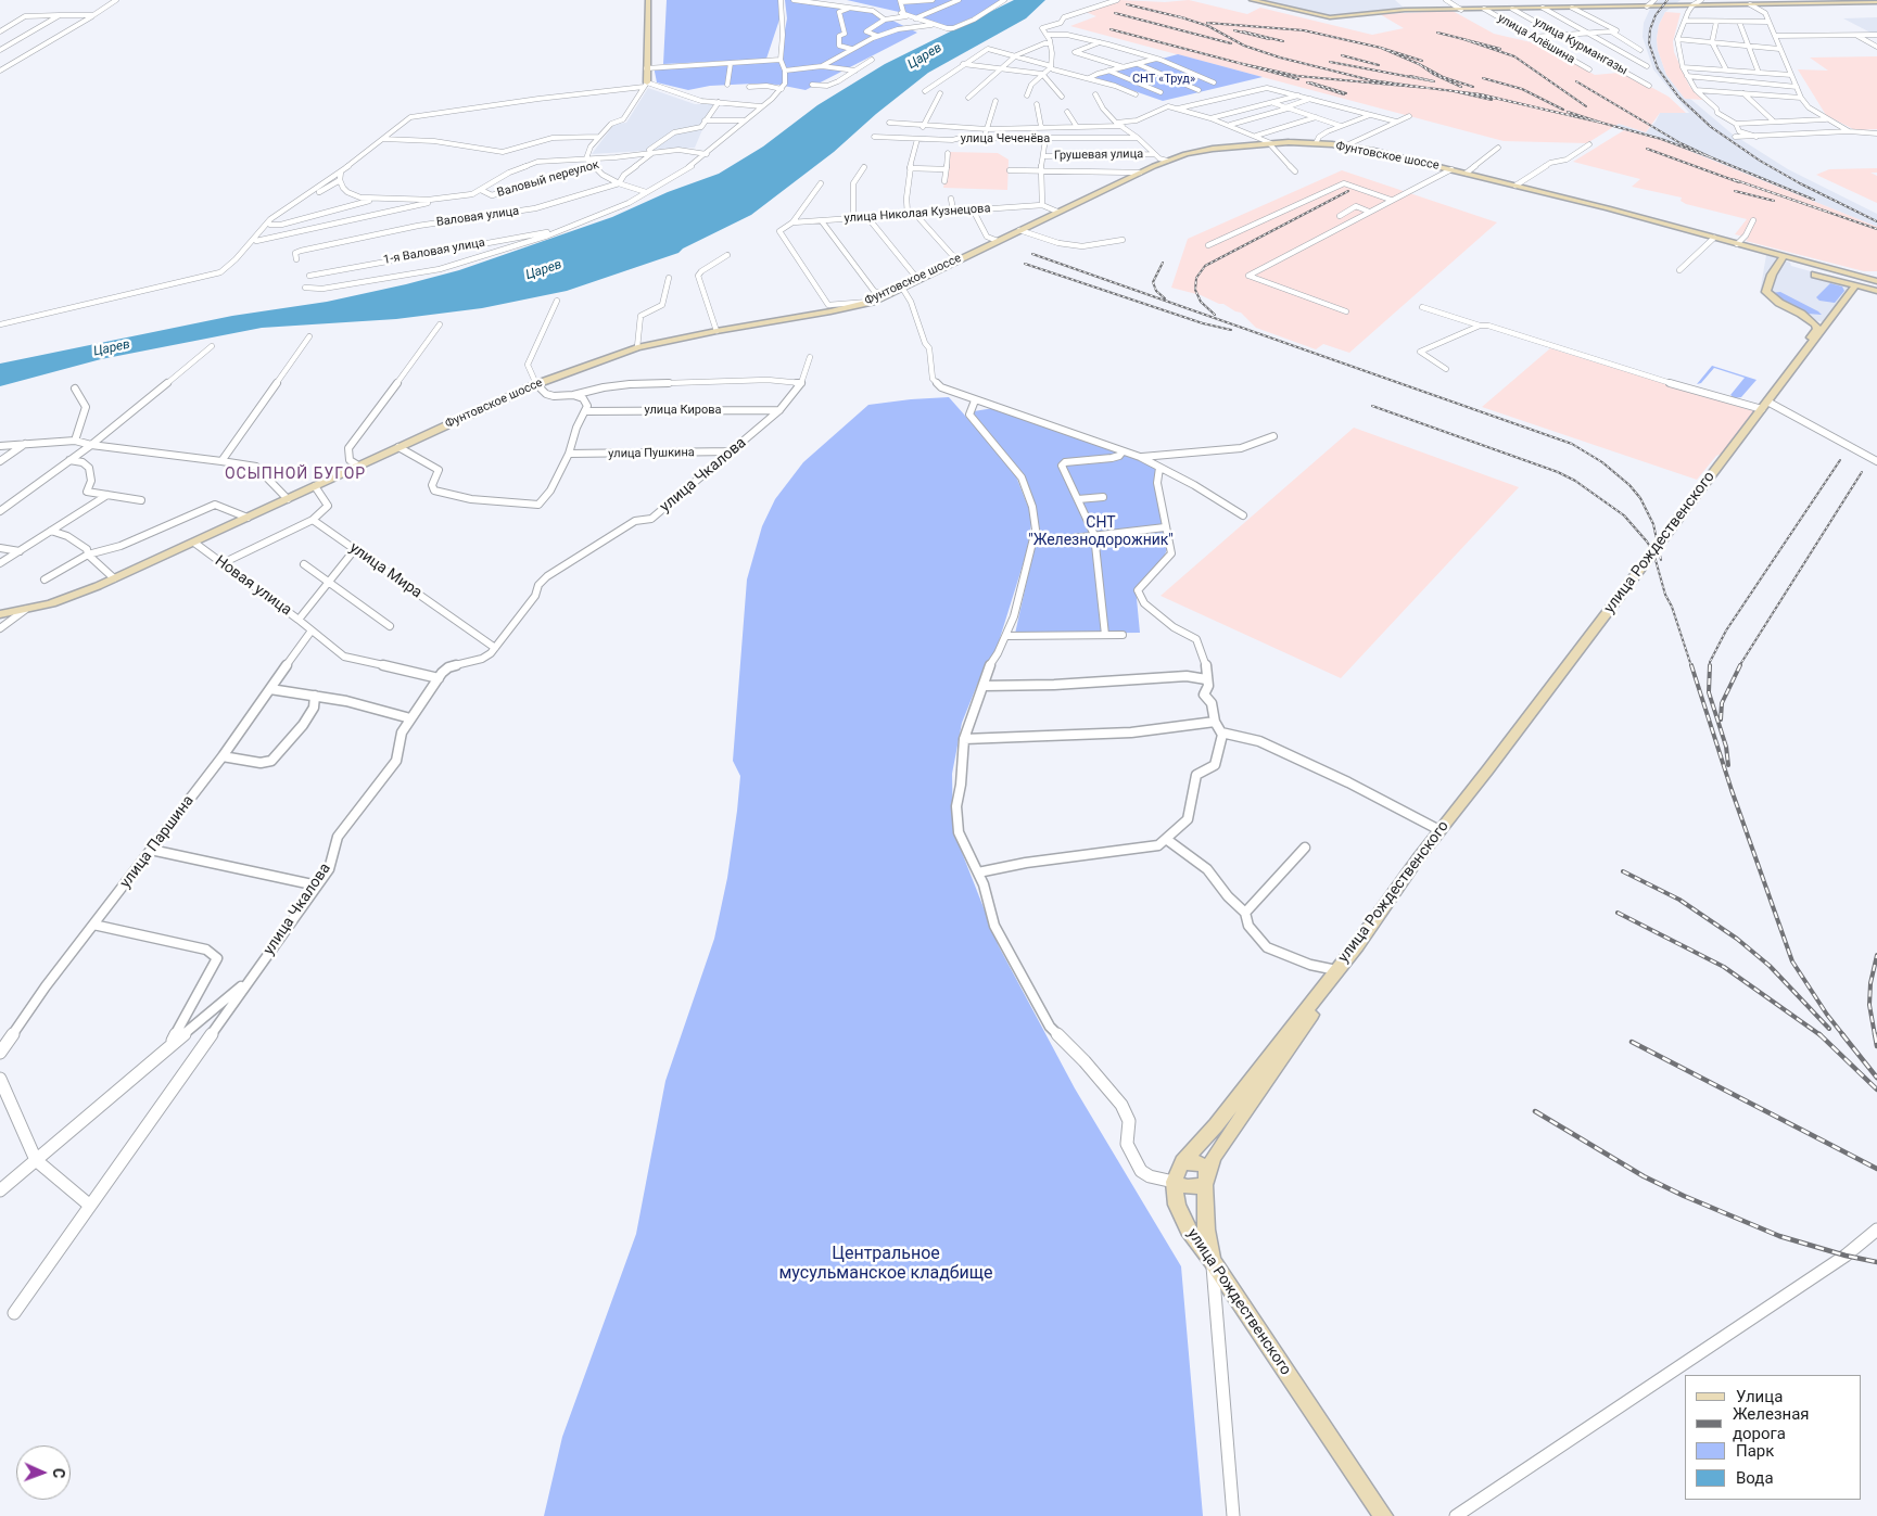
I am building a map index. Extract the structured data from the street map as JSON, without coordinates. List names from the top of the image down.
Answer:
{
  "streets": {
    "main road": ["Фунтовское шоссе", "улица Рождественского"],
    "street": [
      "улица Алёшина",
      "улица Курмангазы",
      "улица Чеченёва",
      "Грушевая улица",
      "Валовый переулок",
      "улица Николая Кузнецова",
      "Валовая улица",
      "1-я Валовая улица",
      "улица Кирова",
      "улица Пушкина",
      "улица Чкалова",
      "улица Мира",
      "Новая улица",
      "улица Паршина"
    ]
  },
  "crossings": [
    ["Фунтовское шоссе", "Новая улица"],
    ["улица Кирова", "улица Чкалова"],
    ["улица Пушкина", "улица Чкалова"],
    ["улица Чкалова", "улица Мира"],
    ["улица Чкалова", "Новая улица"],
    ["Новая улица", "улица Паршина"]
  ],
  "districts": ["ОСЫПНОЙ БУГОР"],
  "water": ["Царев"],
  "parks": ["СНТ «Труд»", "СНТ \"Железнодорожник\"", "Центральное мусульманское кладбище"],
  "legend": [
    "Улица",
    "Железная дорога",
    "Парк",
    "Вода"
  ],
  "north": "right"
}
